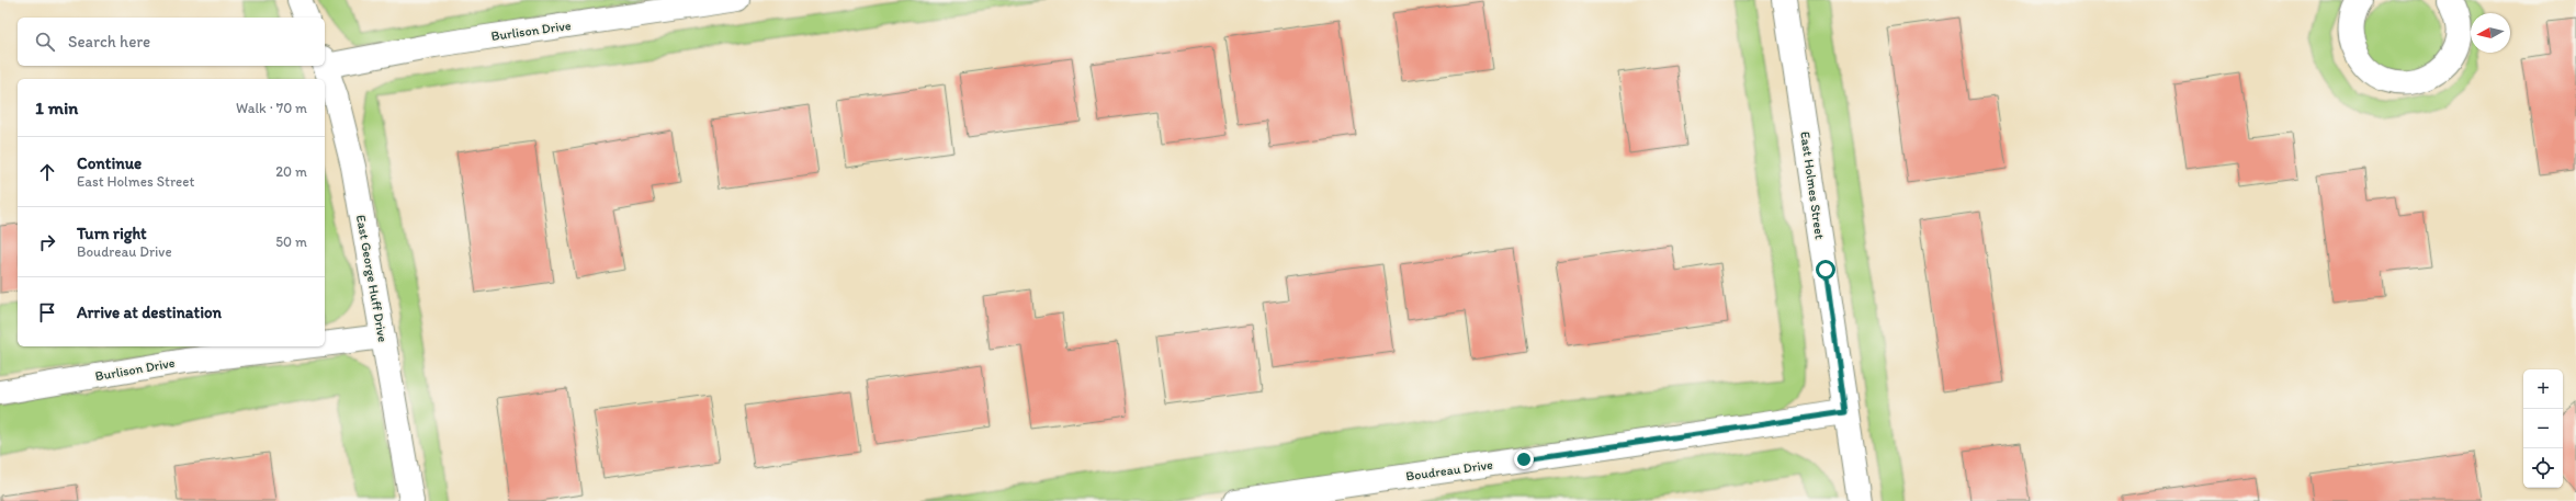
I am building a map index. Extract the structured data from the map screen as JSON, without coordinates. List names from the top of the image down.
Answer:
{
  "streets": {
    "street": [
      "Burlison Drive",
      "East Holmes Street",
      "East George Huff Drive",
      "Boudreau Drive"
    ]
  },
  "crossings": [
    ["Burlison Drive", "East George Huff Drive"],
    ["East Holmes Street", "Boudreau Drive"]
  ],
  "north": "left",
  "page": {
    "search": "Search here",
    "heading": ["1 min", "Walk · 70 m"],
    "list": [
      ["Continue", "East Holmes Street", "20 m"],
      ["Turn right", "Boudreau Drive", "50 m"],
      "Arrive at destination"
    ],
    "map_buttons": ["+", "−"]
  }
}
